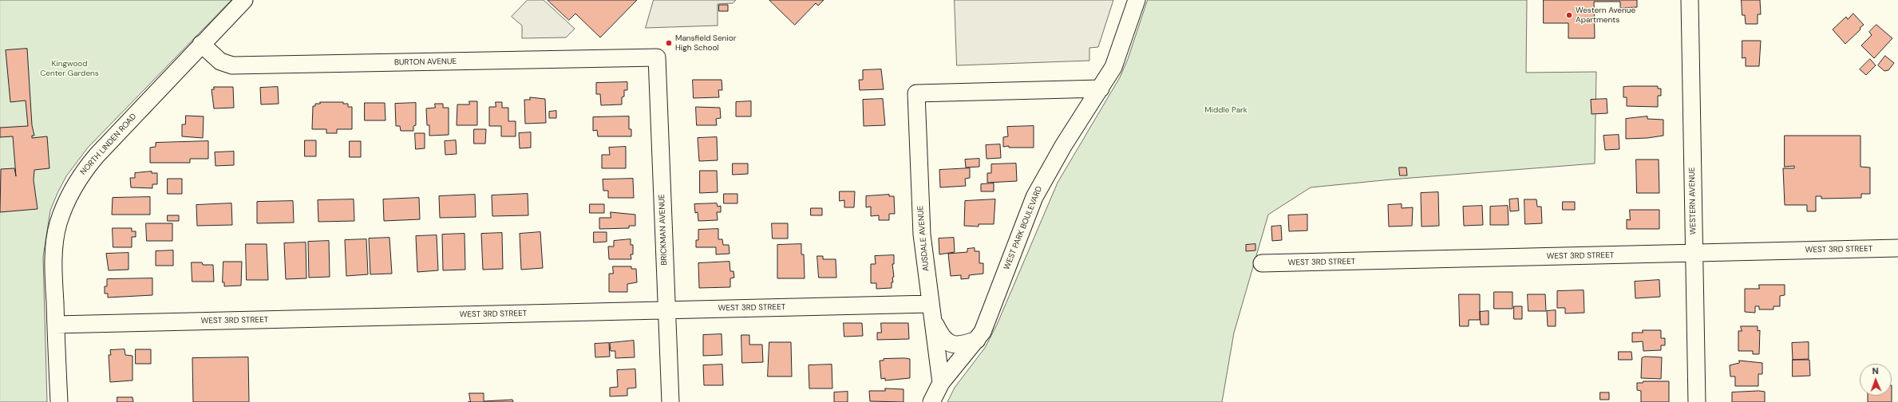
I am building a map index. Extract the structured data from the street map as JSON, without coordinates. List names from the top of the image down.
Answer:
{
  "streets": {
    "street": [
      "BURTON AVENUE",
      "NORTH LINDEN ROAD",
      "WESTERN AVENUE",
      "WEST PARK BOULEVARD",
      "BRICKMAN AVENUE",
      "AUSDALE AVENUE",
      "WEST 3RD STREET"
    ]
  },
  "crossings": [
    ["BURTON AVENUE", "NORTH LINDEN ROAD"],
    ["BURTON AVENUE", "BRICKMAN AVENUE"],
    ["NORTH LINDEN ROAD", "WEST 3RD STREET"],
    ["WESTERN AVENUE", "WEST 3RD STREET"],
    ["WEST PARK BOULEVARD", "AUSDALE AVENUE"],
    ["BRICKMAN AVENUE", "WEST 3RD STREET"],
    ["AUSDALE AVENUE", "WEST 3RD STREET"]
  ],
  "parks": ["Kingwood Center Gardens", "Middle Park"],
  "places": ["Western Avenue Apartments", "Mansfield Senior High School"],
  "north": "top"
}
